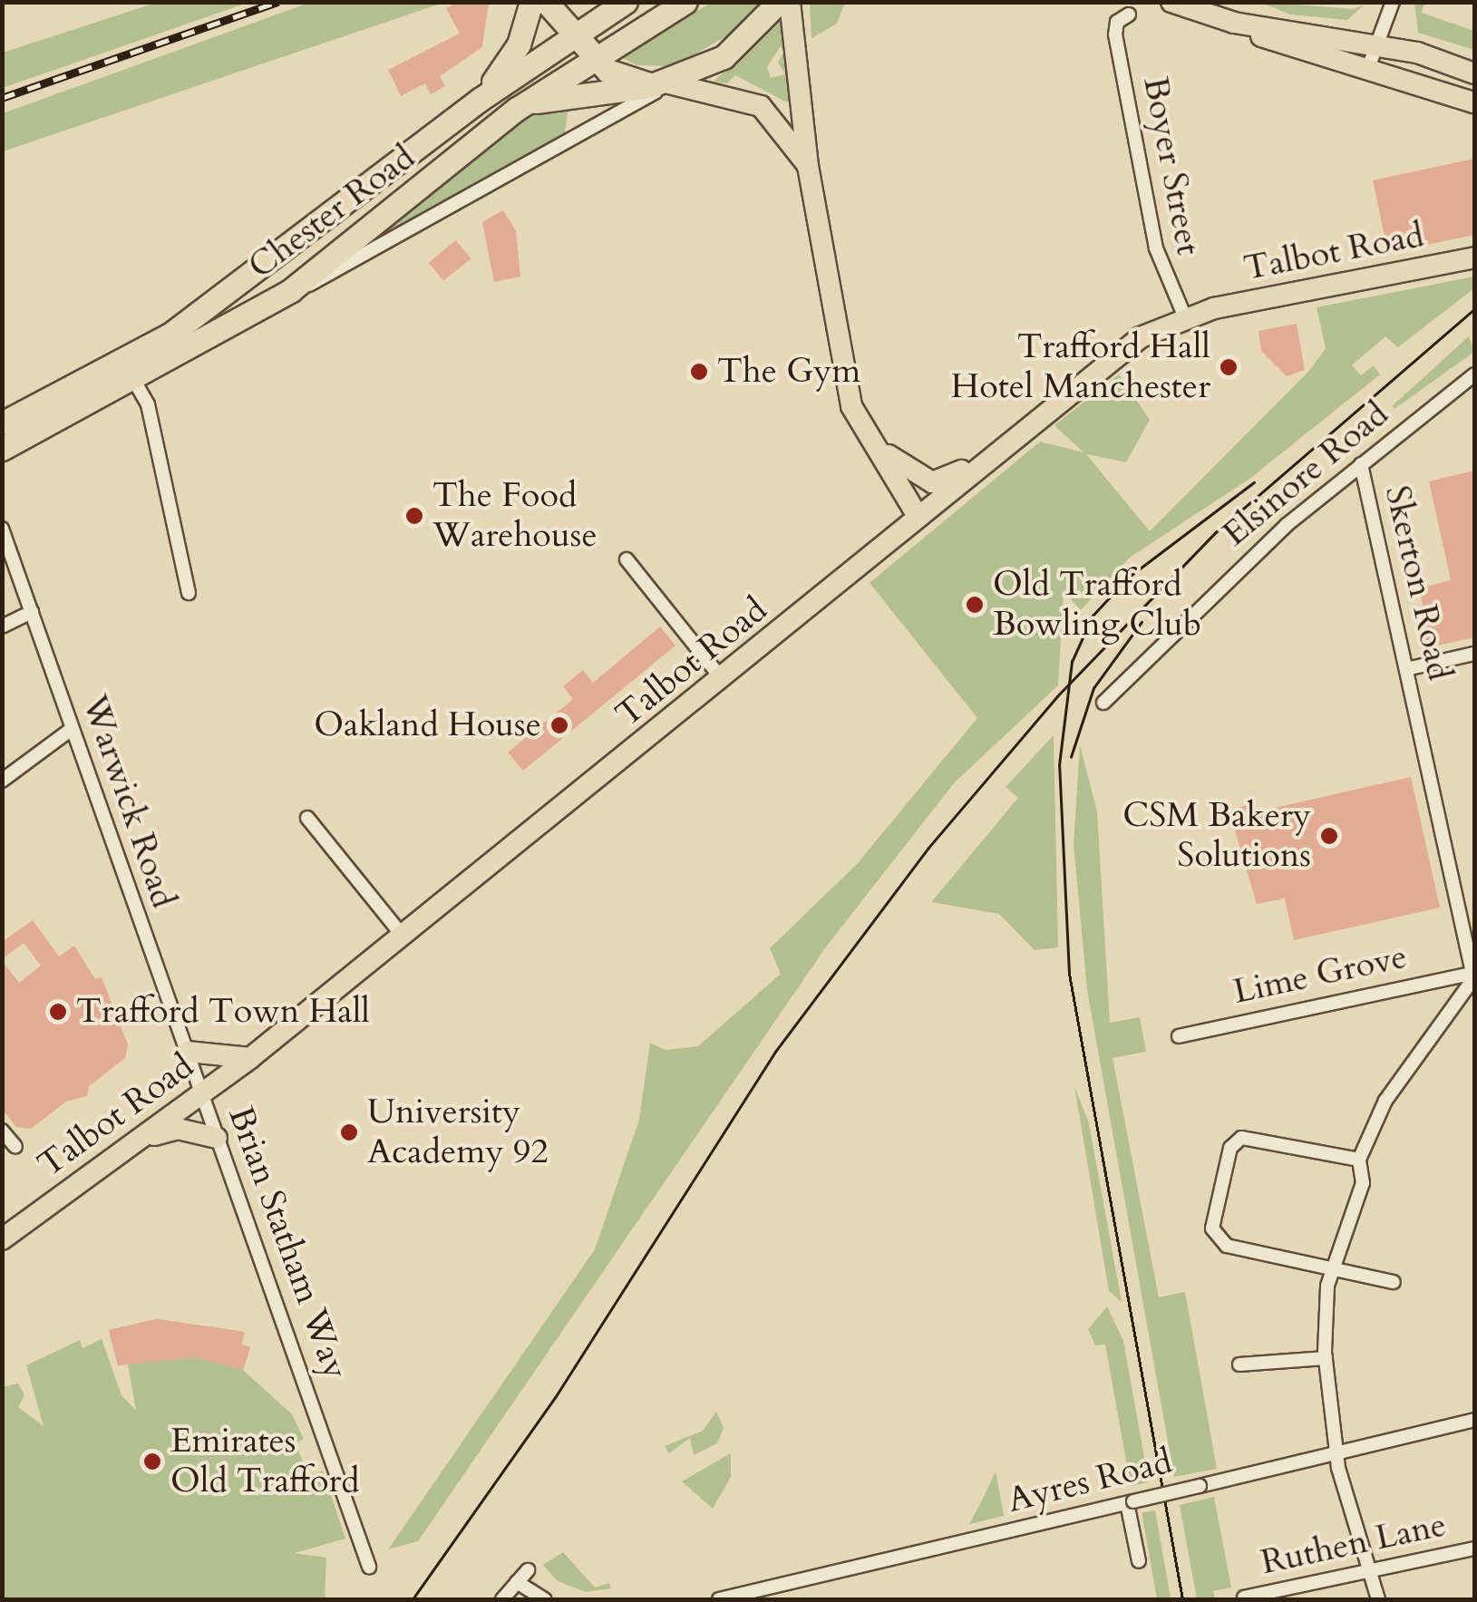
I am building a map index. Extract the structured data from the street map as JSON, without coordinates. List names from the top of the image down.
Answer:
{
  "streets": {
    "highway": ["Chester Road"],
    "main road": ["Talbot Road"],
    "street": [
      "Boyer Street",
      "Elsinore Road",
      "Skerton Road",
      "Warwick Road",
      "Lime Grove",
      "Brian Statham Way",
      "Ayres Road",
      "Ruthen Lane"
    ]
  },
  "crossings": [
    ["Boyer Street", "Talbot Road"],
    ["Talbot Road", "Warwick Road"],
    ["Talbot Road", "Brian Statham Way"],
    ["Elsinore Road", "Skerton Road"],
    ["Skerton Road", "Lime Grove"],
    ["Warwick Road", "Brian Statham Way"]
  ],
  "places": [
    "Trafford Hall Hotel Manchester",
    "The Gym",
    "The Food Warehouse",
    "Old Trafford Bowling Club",
    "Oakland House",
    "CSM Bakery Solutions",
    "Trafford Town Hall",
    "University Academy 92",
    "Emirates Old Trafford"
  ]
}
